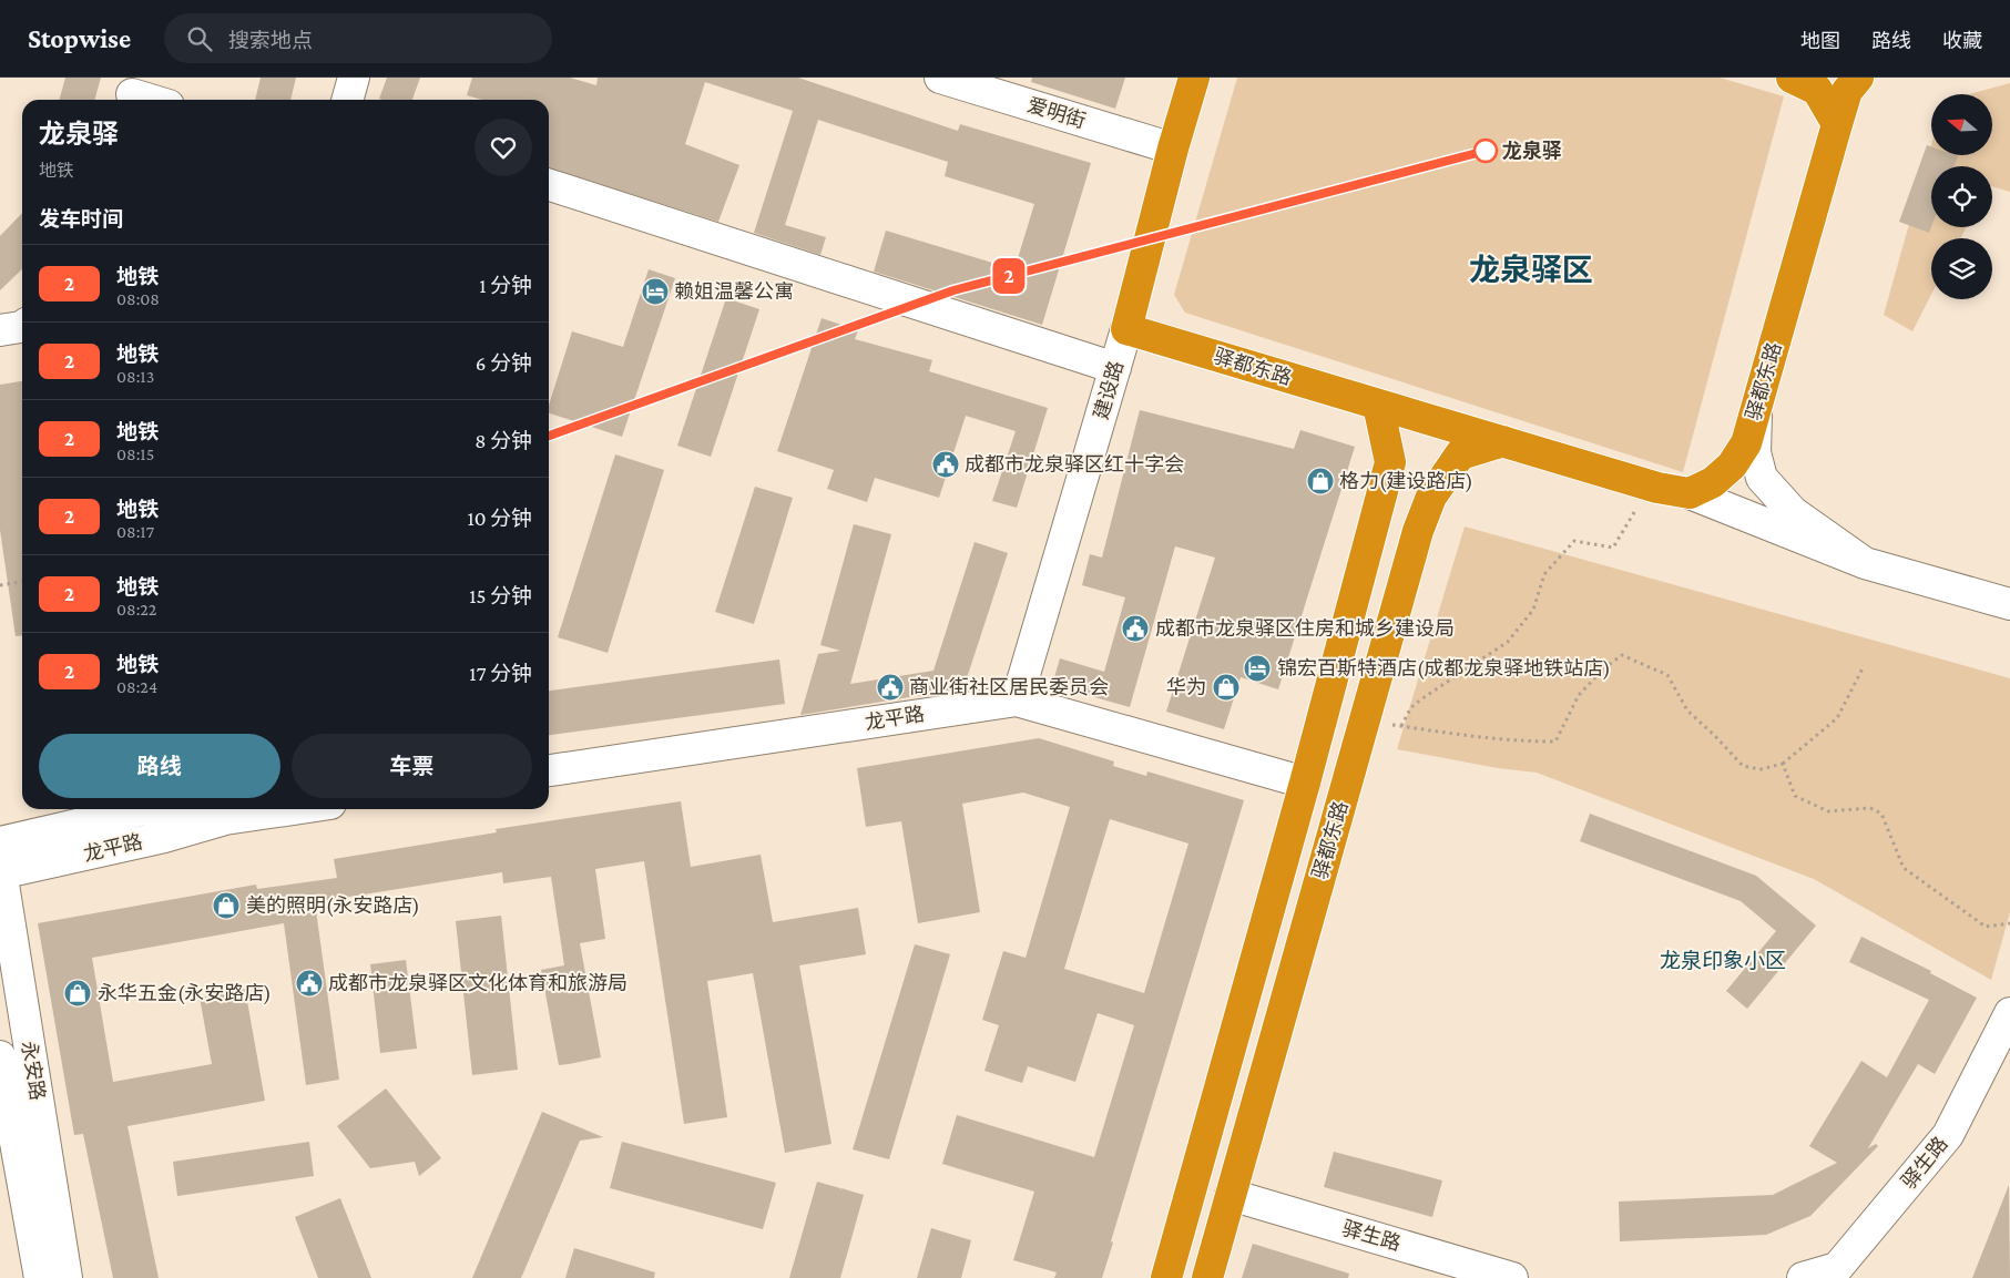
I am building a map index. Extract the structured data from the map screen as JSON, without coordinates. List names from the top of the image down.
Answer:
{
  "streets": {
    "highway": ["驿都东路", "建设路"],
    "street": [
      "爱明街",
      "龙平路",
      "永安路",
      "驿生路"
    ]
  },
  "crossings": [
    ["爱明街", "建设路"],
    ["驿都东路", "建设路"],
    ["驿都东路", "龙平路"],
    ["驿都东路", "驿生路"],
    ["建设路", "龙平路"],
    ["龙平路", "永安路"]
  ],
  "districts": ["龙泉驿区", "龙泉印象小区"],
  "places": {
    "other": ["龙泉驿"],
    "hotel": ["赖姐温馨公寓", "锦宏百斯特酒店(成都龙泉驿地铁站店)"],
    "public building": [
      "成都市龙泉驿区红十字会",
      "成都市龙泉驿区住房和城乡建设局",
      "商业街社区居民委员会",
      "成都市龙泉驿区文化体育和旅游局"
    ],
    "shop": [
      "格力(建设路店)",
      "华为",
      "美的照明(永安路店)",
      "永华五金(永安路店)"
    ]
  },
  "lines": ["metro line 2"],
  "north": "left",
  "page": {
    "header": "Stopwise",
    "search": "搜索地点",
    "nav": ["地图", "路线", "收藏"],
    "on_map": "2",
    "heading": [
      ["龙泉驿", "地铁"],
      "发车时间"
    ],
    "list": [
      {
        "mark": "2",
        "name": "地铁",
        "note": "08:08",
        "value": "1 分钟"
      },
      {
        "mark": "2",
        "name": "地铁",
        "note": "08:13",
        "value": "6 分钟"
      },
      {
        "mark": "2",
        "name": "地铁",
        "note": "08:15",
        "value": "8 分钟"
      },
      {
        "mark": "2",
        "name": "地铁",
        "note": "08:17",
        "value": "10 分钟"
      },
      {
        "mark": "2",
        "name": "地铁",
        "note": "08:22",
        "value": "15 分钟"
      },
      {
        "mark": "2",
        "name": "地铁",
        "note": "08:24",
        "value": "17 分钟"
      }
    ],
    "buttons": ["路线", "车票"]
  }
}
